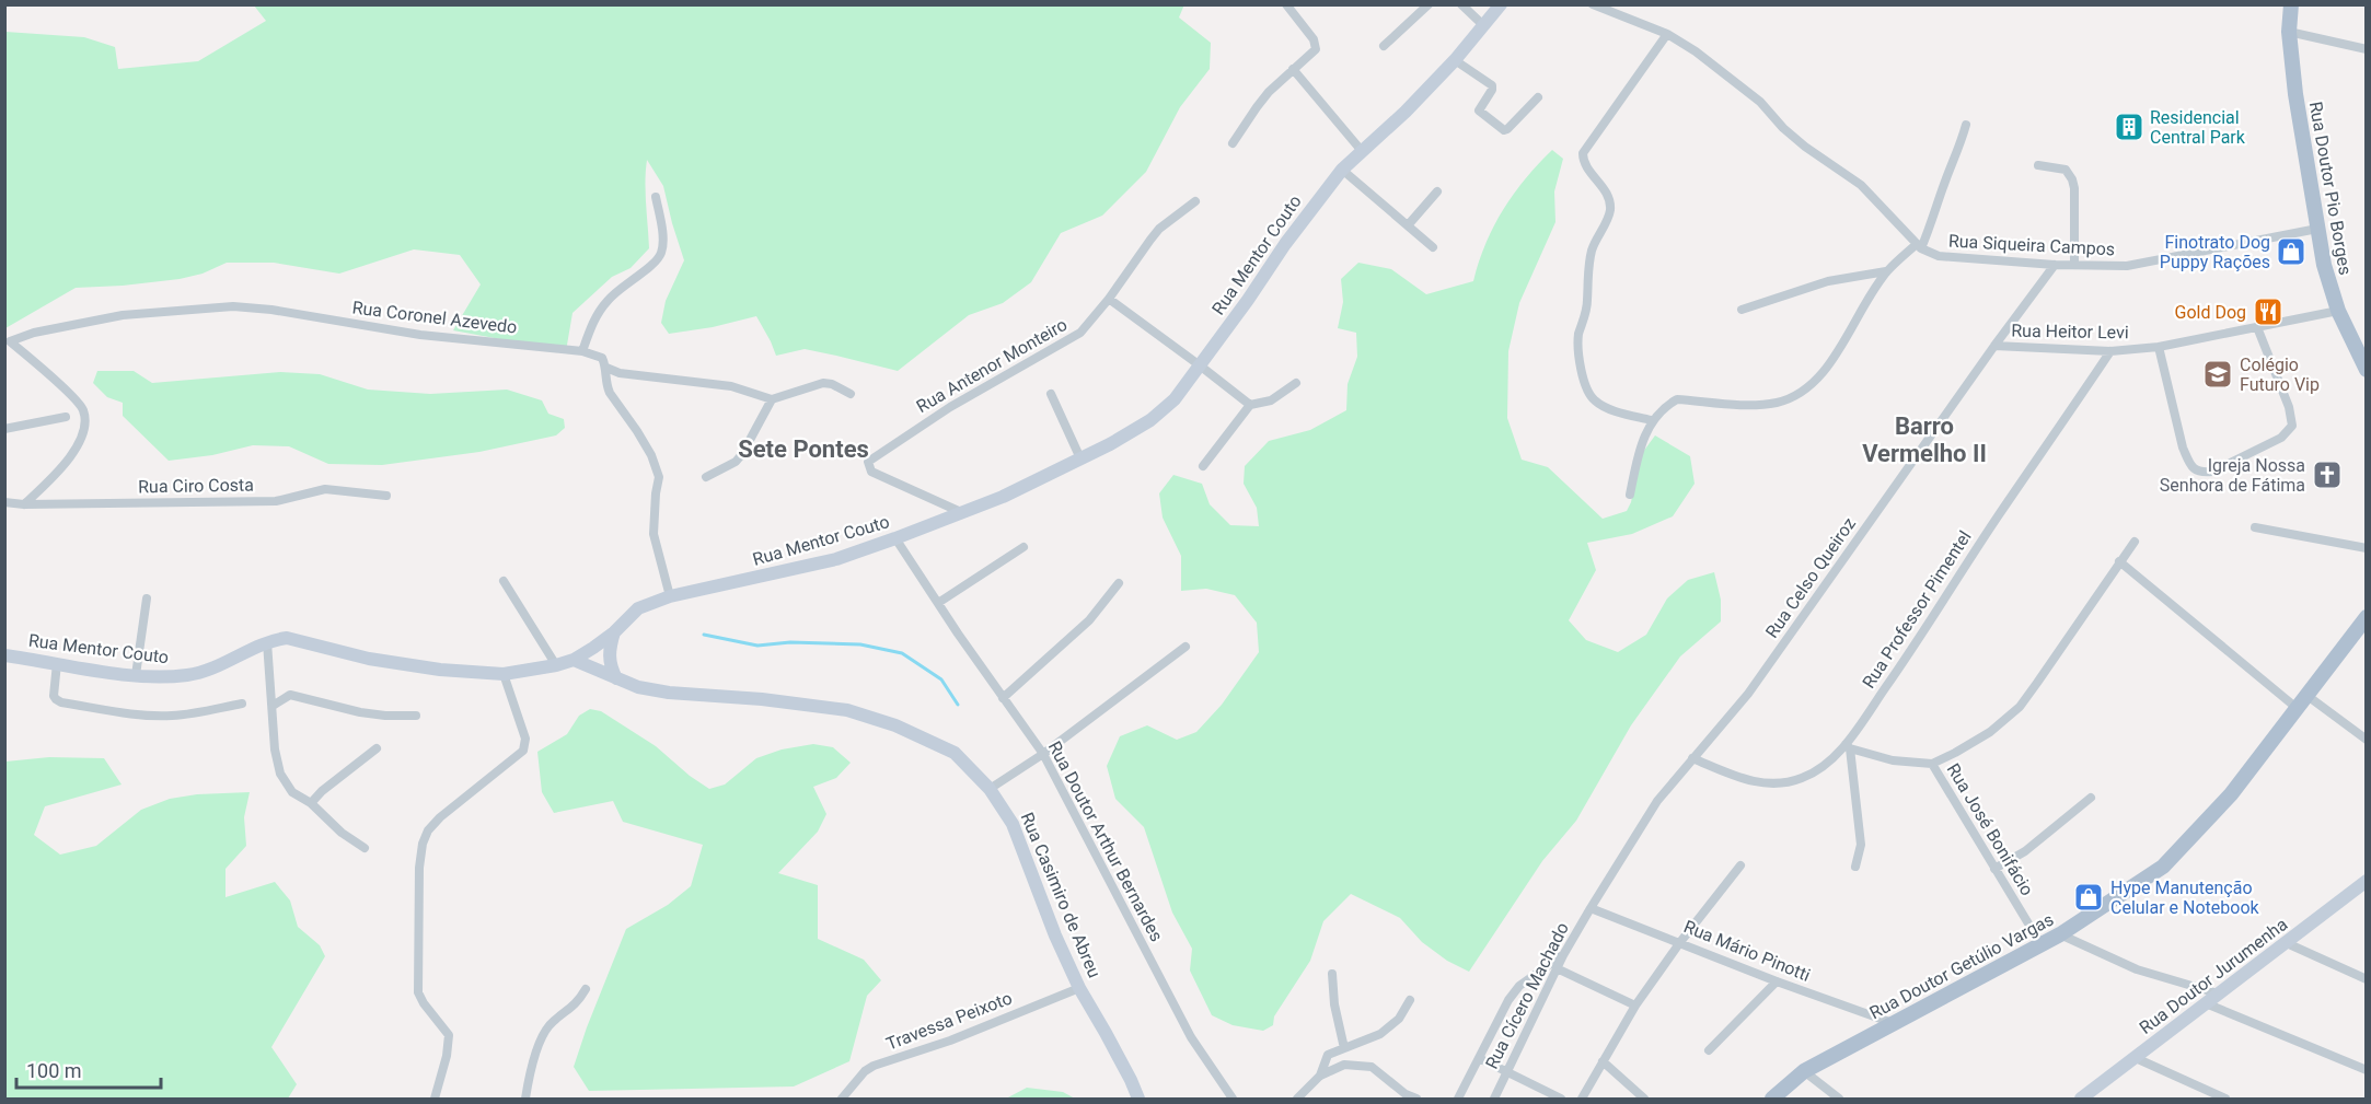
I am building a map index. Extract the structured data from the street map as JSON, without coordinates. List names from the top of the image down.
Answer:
{
  "streets": {
    "main road": ["Rua Doutor Pio Borges", "Rua Doutor Getúlio Vargas"],
    "street": [
      "Rua Siqueira Campos",
      "Rua Mentor Couto",
      "Rua Coronel Azevedo",
      "Rua Heitor Levi",
      "Rua Antenor Monteiro",
      "Rua Ciro Costa",
      "Rua Celso Queiroz",
      "Rua Professor Pimentel",
      "Rua José Bonifácio",
      "Rua Doutor Arthur Bernardes",
      "Rua Casimiro de Abreu",
      "Rua Mário Pinotti",
      "Rua Doutor Jurumenha",
      "Rua Cícero Machado",
      "Travessa Peixoto"
    ]
  },
  "crossings": [
    ["Rua Doutor Pio Borges", "Rua Siqueira Campos"],
    ["Rua Doutor Pio Borges", "Rua Heitor Levi"],
    ["Rua Siqueira Campos", "Rua Celso Queiroz"],
    ["Rua Mentor Couto", "Rua Antenor Monteiro"],
    ["Rua Mentor Couto", "Rua Doutor Arthur Bernardes"],
    ["Rua Mentor Couto", "Rua Casimiro de Abreu"],
    ["Rua Coronel Azevedo", "Rua Ciro Costa"],
    ["Rua Heitor Levi", "Rua Celso Queiroz"],
    ["Rua Heitor Levi", "Rua Professor Pimentel"],
    ["Rua Celso Queiroz", "Rua Professor Pimentel"],
    ["Rua Celso Queiroz", "Rua Mário Pinotti"],
    ["Rua Celso Queiroz", "Rua Cícero Machado"],
    ["Rua José Bonifácio", "Rua Doutor Getúlio Vargas"],
    ["Rua Casimiro de Abreu", "Travessa Peixoto"],
    ["Rua Mário Pinotti", "Rua Doutor Getúlio Vargas"],
    ["Rua Mário Pinotti", "Rua Cícero Machado"]
  ],
  "districts": ["Barro Vermelho II", "Sete Pontes"],
  "places": {
    "building": ["Residencial Central Park"],
    "shop": ["Finotrato Dog Puppy Rações", "Hype Manutenção Celular e Notebook"],
    "restaurant": ["Gold Dog"],
    "school or university": ["Colégio Futuro Vip"],
    "church": ["Igreja Nossa Senhora de Fátima"]
  },
  "scale_bar": "100 m"
}
